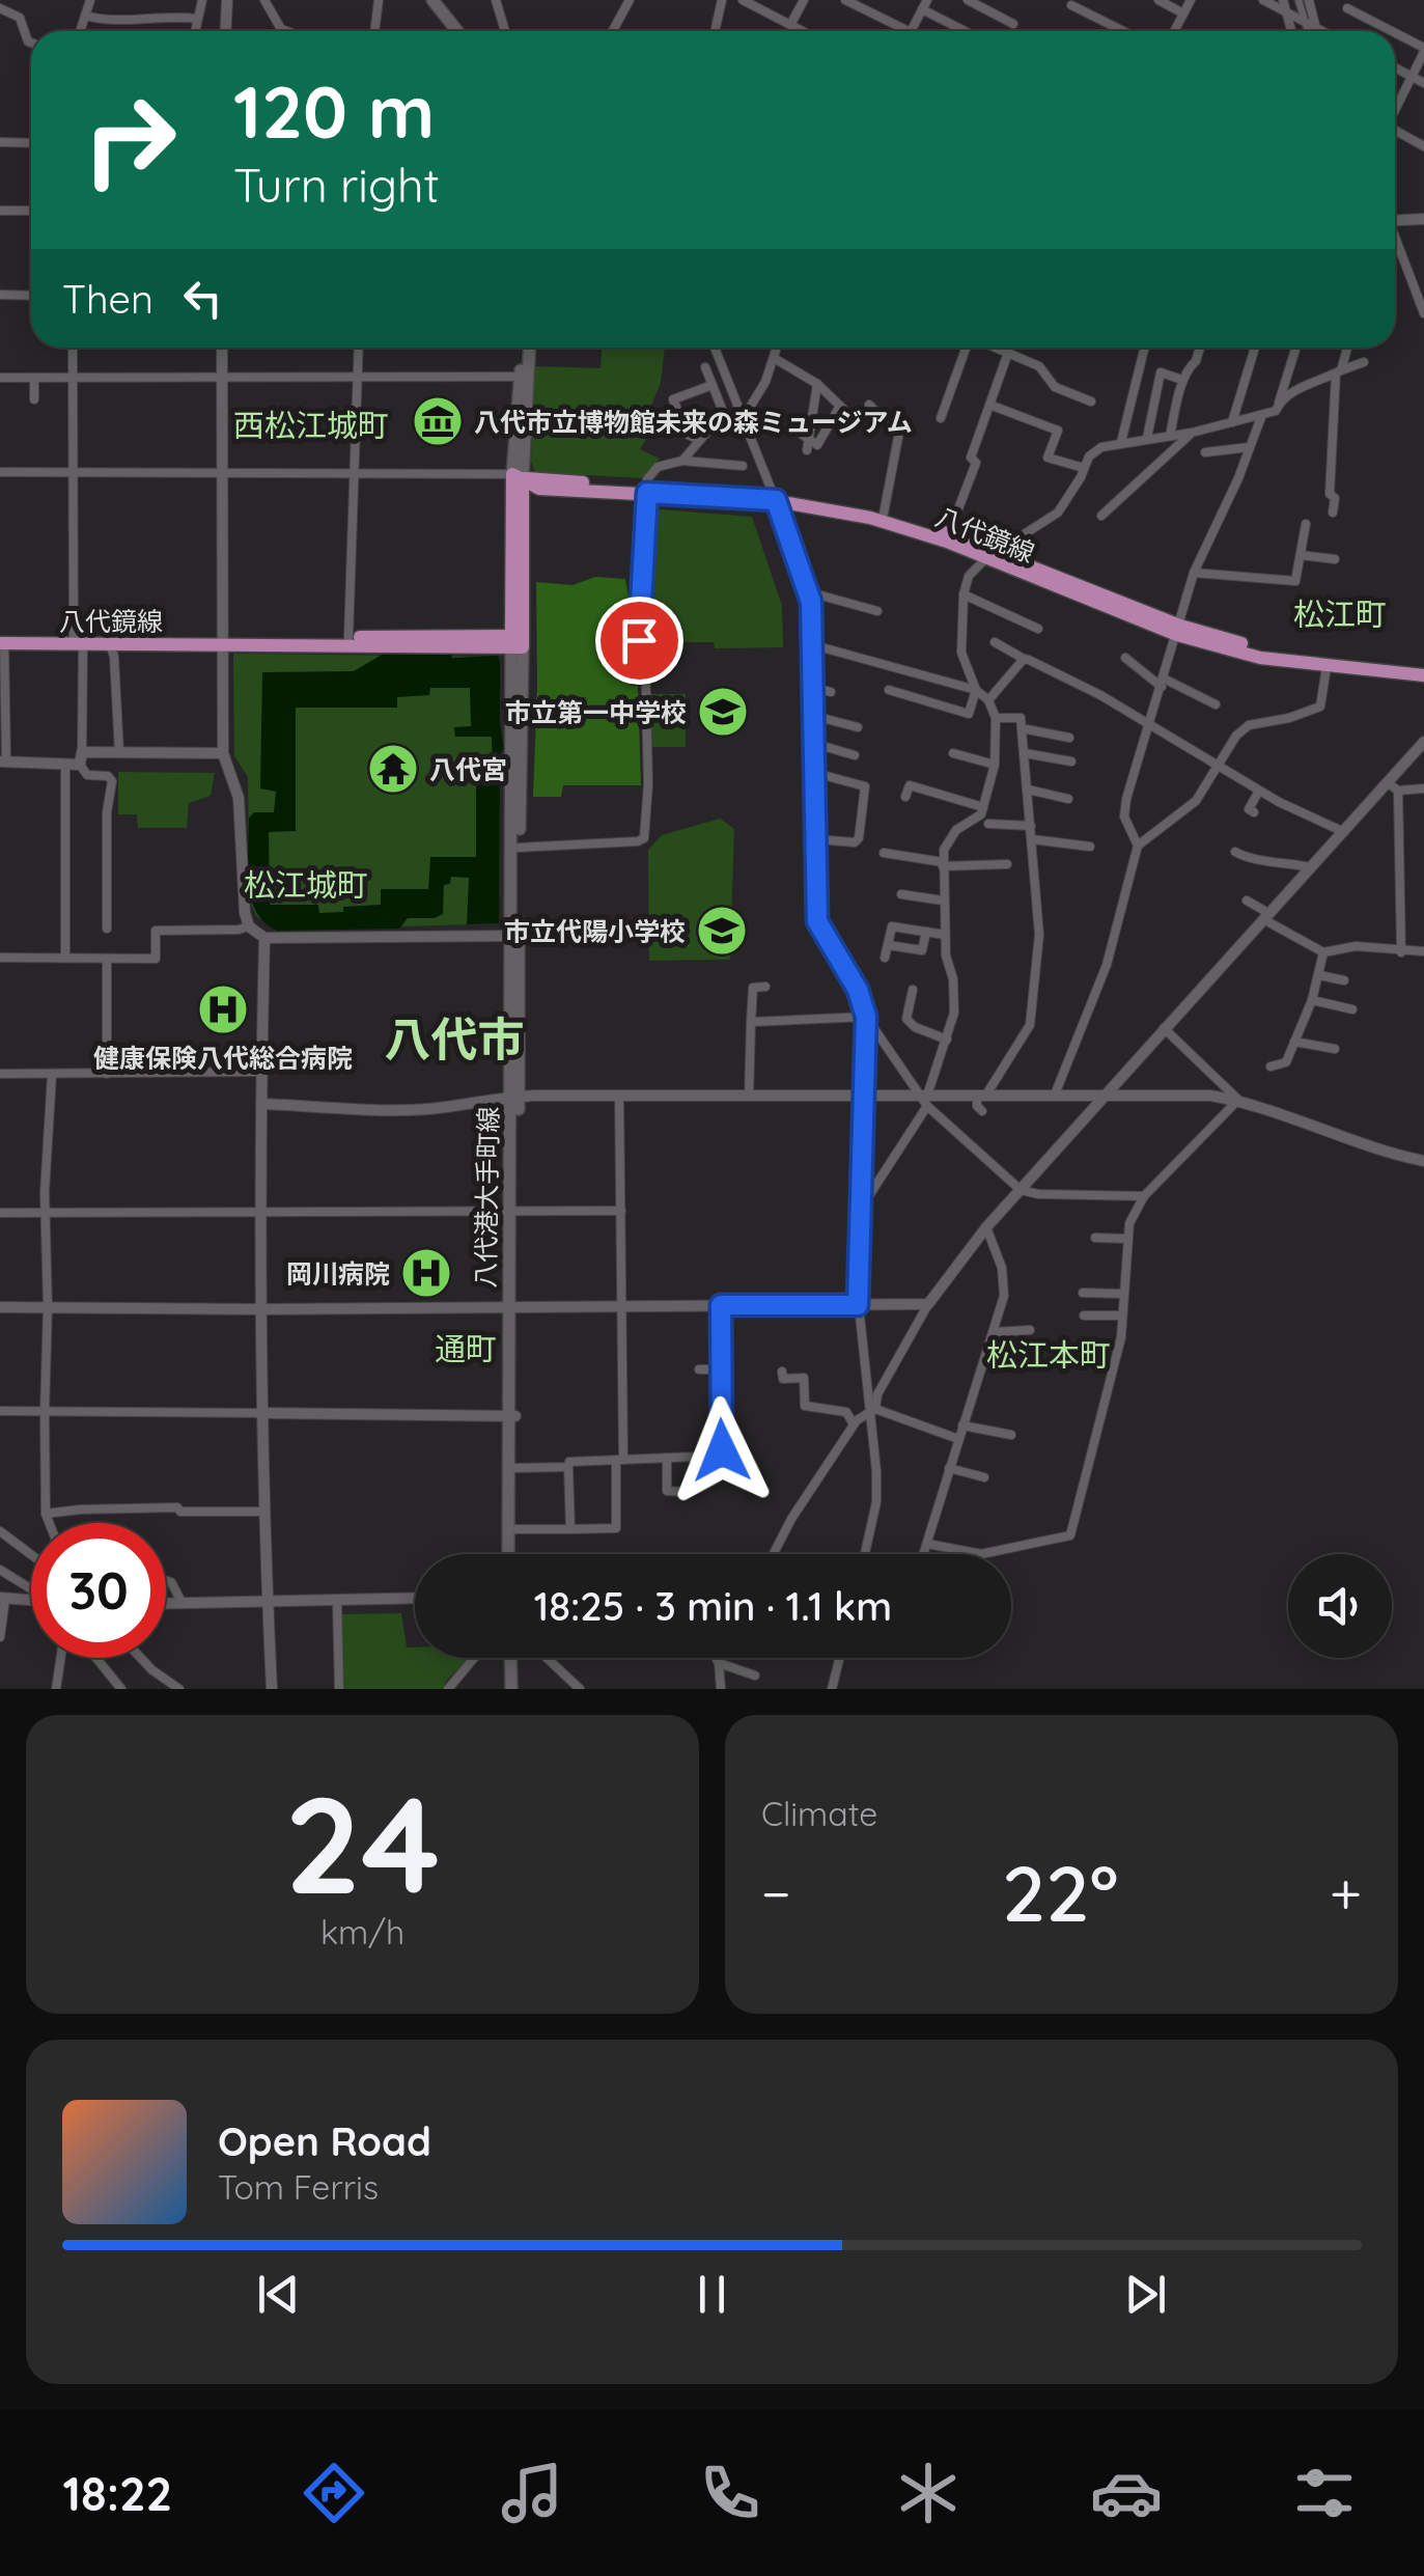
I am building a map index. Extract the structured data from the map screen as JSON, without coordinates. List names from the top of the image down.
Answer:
{
  "streets": {
    "main road": ["八代鏡線", "八代港大手町線"]
  },
  "crossings": [
    ["八代鏡線", "八代港大手町線"]
  ],
  "districts": [
    "西松江城町",
    "松江町",
    "松江城町",
    "八代市",
    "通町",
    "松江本町"
  ],
  "places": {
    "museum": ["八代市立博物館未来の森ミュージアム"],
    "school or university": ["市立第一中学校", "市立代陽小学校"],
    "temple": ["八代宮"],
    "hospital": ["健康保険八代総合病院", "岡川病院"]
  },
  "page": {
    "turn": ["120 m", "Turn right"],
    "then": "Then",
    "limit": "30",
    "trip": "18:25 · 3 min · 1.1 km",
    "tile": [
      ["24", "km/h"],
      "Climate"
    ],
    "heat": ["−", "22°", "+"],
    "song": ["Open Road", "Tom Ferris"],
    "tabs": "18:22"
  }
}
